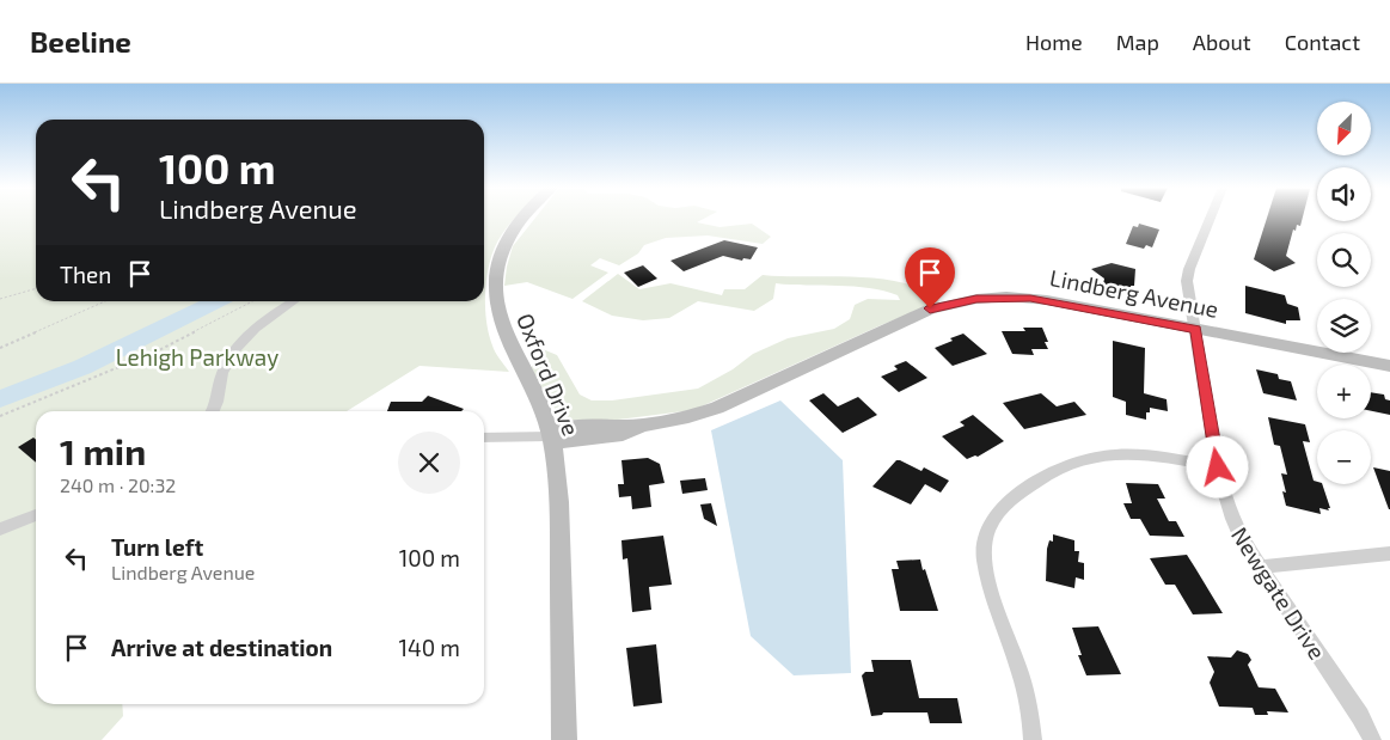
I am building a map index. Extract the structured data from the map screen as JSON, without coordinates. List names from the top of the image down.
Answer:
{
  "streets": {
    "street": ["Lindberg Avenue", "Oxford Drive", "Newgate Drive"]
  },
  "crossings": [
    ["Lindberg Avenue", "Oxford Drive"],
    ["Lindberg Avenue", "Newgate Drive"]
  ],
  "parks": ["Lehigh Parkway"],
  "north": "bottom left",
  "page": {
    "header": "Beeline",
    "nav": [
      "Home",
      "Map",
      "About",
      "Contact"
    ],
    "map_buttons": ["+", "−"],
    "turn": ["100 m", "Lindberg Avenue"],
    "then": "Then",
    "heading": ["1 min", "240 m · 20:32"],
    "list": [
      {
        "name": "Turn left",
        "note": "Lindberg Avenue",
        "value": "100 m"
      },
      {
        "name": "Arrive at destination",
        "value": "140 m"
      }
    ]
  }
}
